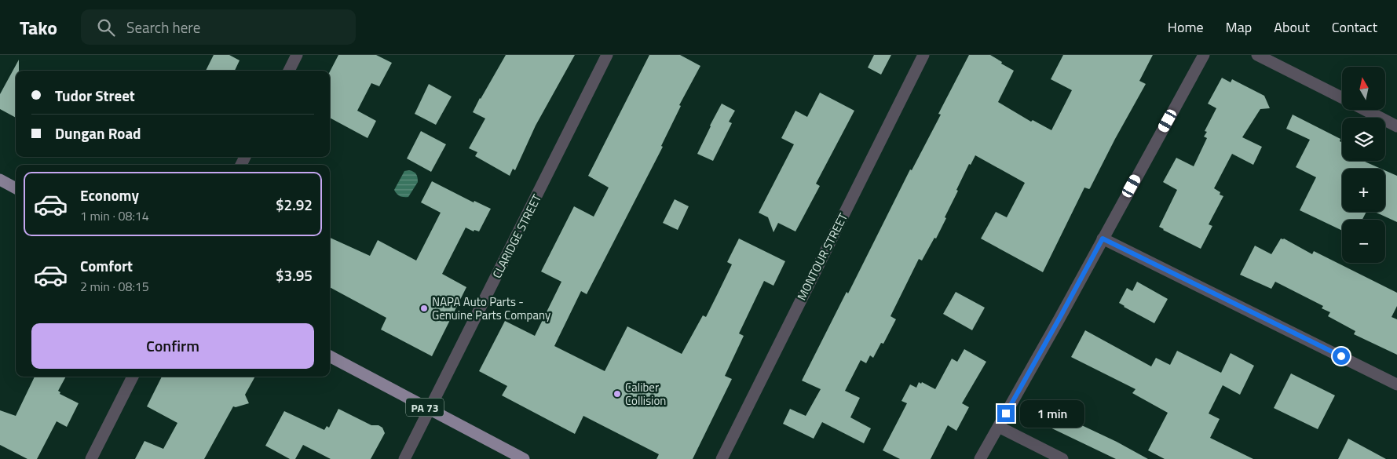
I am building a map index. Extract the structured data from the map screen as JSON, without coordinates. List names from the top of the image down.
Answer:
{
  "streets": {
    "main road": ["PA 73"],
    "street": ["CLARIDGE STREET", "MONTOUR STREET"]
  },
  "crossings": [
    ["CLARIDGE STREET", "PA 73"]
  ],
  "places": ["NAPA Auto Parts - Genuine Parts Company", "Caliber Collision"],
  "north": "top",
  "page": {
    "header": "Tako",
    "search": "Search here",
    "nav": [
      "Home",
      "Map",
      "About",
      "Contact"
    ],
    "map_buttons": ["+", "−"],
    "banner": ["Tudor Street", "Dungan Road"],
    "list": [
      {
        "name": "Economy",
        "note": "1 min · 08:14",
        "value": "$2.92"
      },
      {
        "name": "Comfort",
        "note": "2 min · 08:15",
        "value": "$3.95"
      }
    ],
    "buttons": "Confirm",
    "bubble": "1 min"
  }
}
